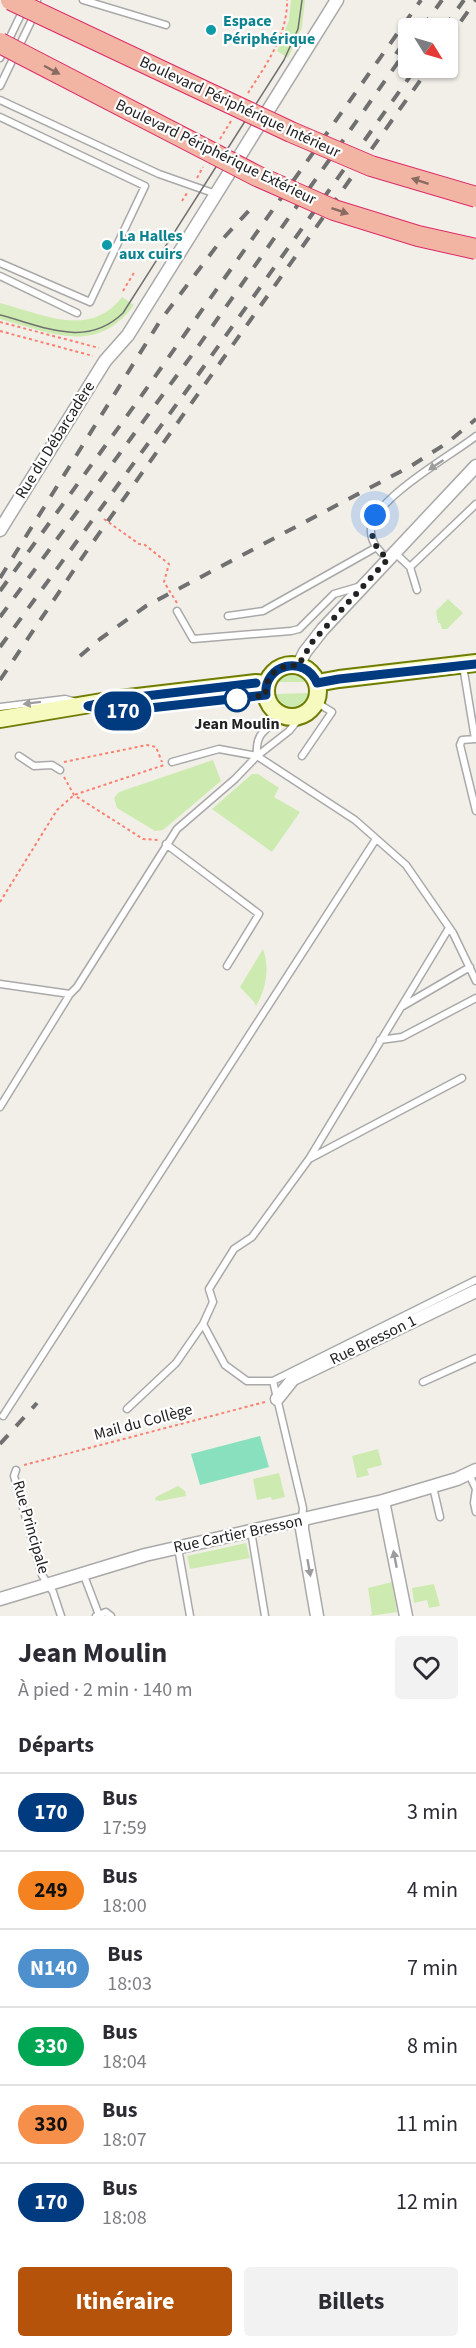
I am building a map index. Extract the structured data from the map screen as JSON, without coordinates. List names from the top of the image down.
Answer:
{
  "streets": {
    "highway": ["Boulevard Périphérique Intérieur", "Boulevard Périphérique Extérieur"],
    "street": ["Rue du Débarcadère", "Rue Bresson 1", "Rue Cartier Bresson"],
    "lane": ["Rue Principale"],
    "path": ["Mail du Collège"]
  },
  "crossings": [
    ["Rue Bresson 1", "Mail du Collège"],
    ["Mail du Collège", "Rue Principale"],
    ["Rue Principale", "Rue Cartier Bresson"]
  ],
  "one_way": ["Boulevard Périphérique Intérieur", "Boulevard Périphérique Extérieur"],
  "places": ["Espace Périphérique", "La Halles aux cuirs", "Jean Moulin"],
  "lines": ["bus line 170"],
  "north": "bottom right",
  "page": {
    "on_map": "170",
    "heading": [
      ["Jean Moulin", "À pied · 2 min · 140 m"],
      "Départs"
    ],
    "list": [
      {
        "mark": "170",
        "name": "Bus",
        "note": "17:59",
        "value": "3 min"
      },
      {
        "mark": "249",
        "name": "Bus",
        "note": "18:00",
        "value": "4 min"
      },
      {
        "mark": "N140",
        "name": "Bus",
        "note": "18:03",
        "value": "7 min"
      },
      {
        "mark": "330",
        "name": "Bus",
        "note": "18:04",
        "value": "8 min"
      },
      {
        "mark": "330",
        "name": "Bus",
        "note": "18:07",
        "value": "11 min"
      },
      {
        "mark": "170",
        "name": "Bus",
        "note": "18:08",
        "value": "12 min"
      }
    ],
    "buttons": ["Itinéraire", "Billets"]
  }
}
